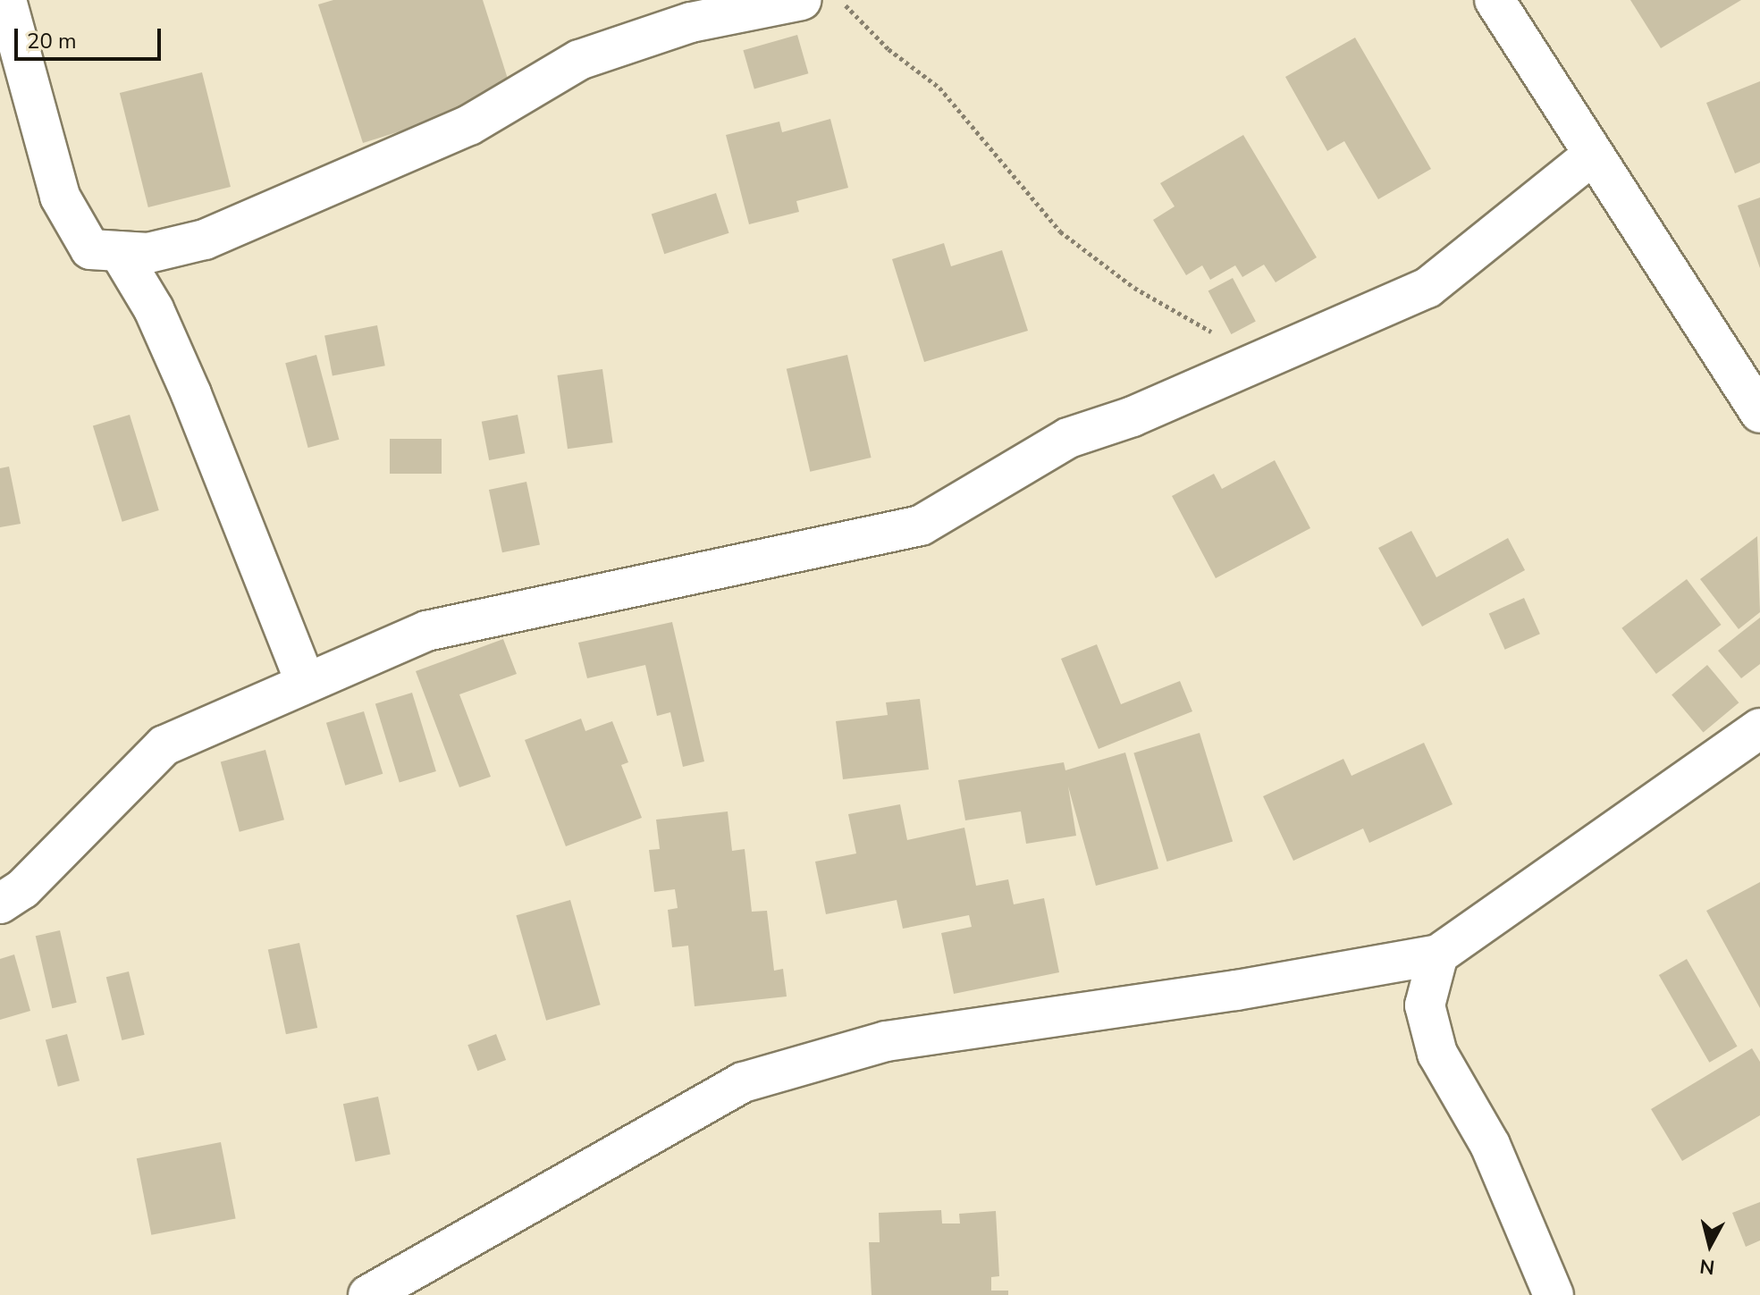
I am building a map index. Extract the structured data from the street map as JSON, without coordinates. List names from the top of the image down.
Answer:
{
  "scale_bar": "20 m",
  "north": "bottom"
}
